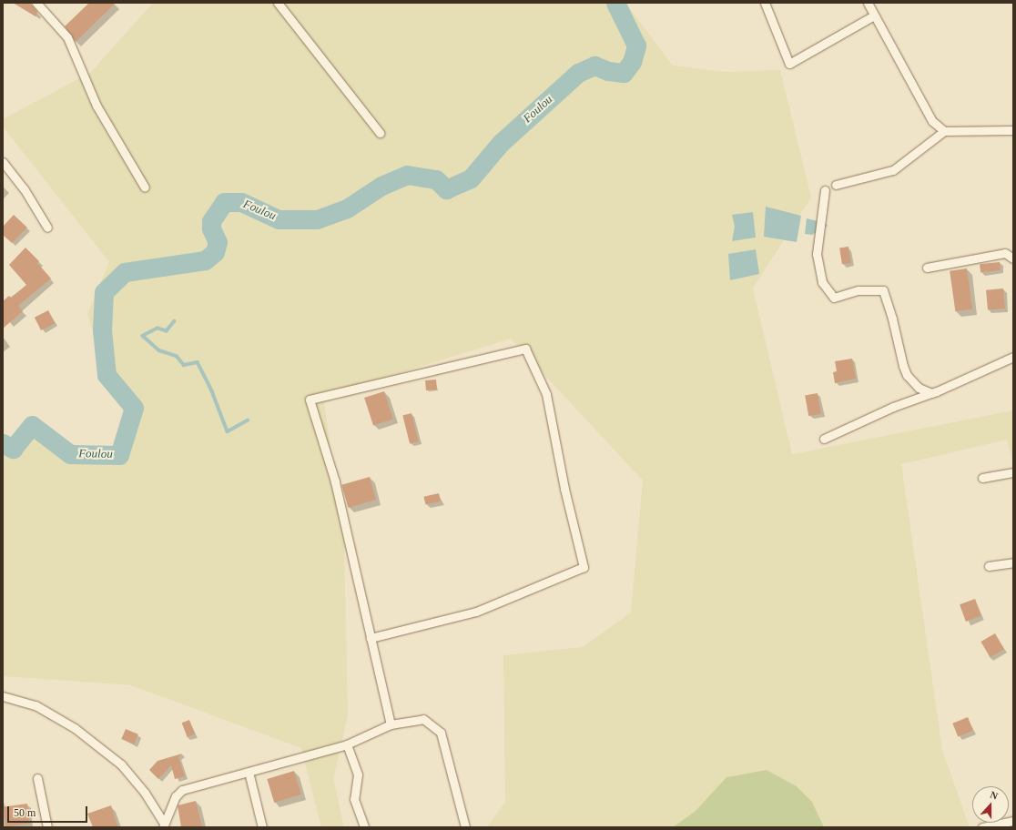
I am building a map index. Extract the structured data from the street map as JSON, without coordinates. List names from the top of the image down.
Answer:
{
  "water": ["Foulou"],
  "scale_bar": "50 m",
  "north": "top"
}
